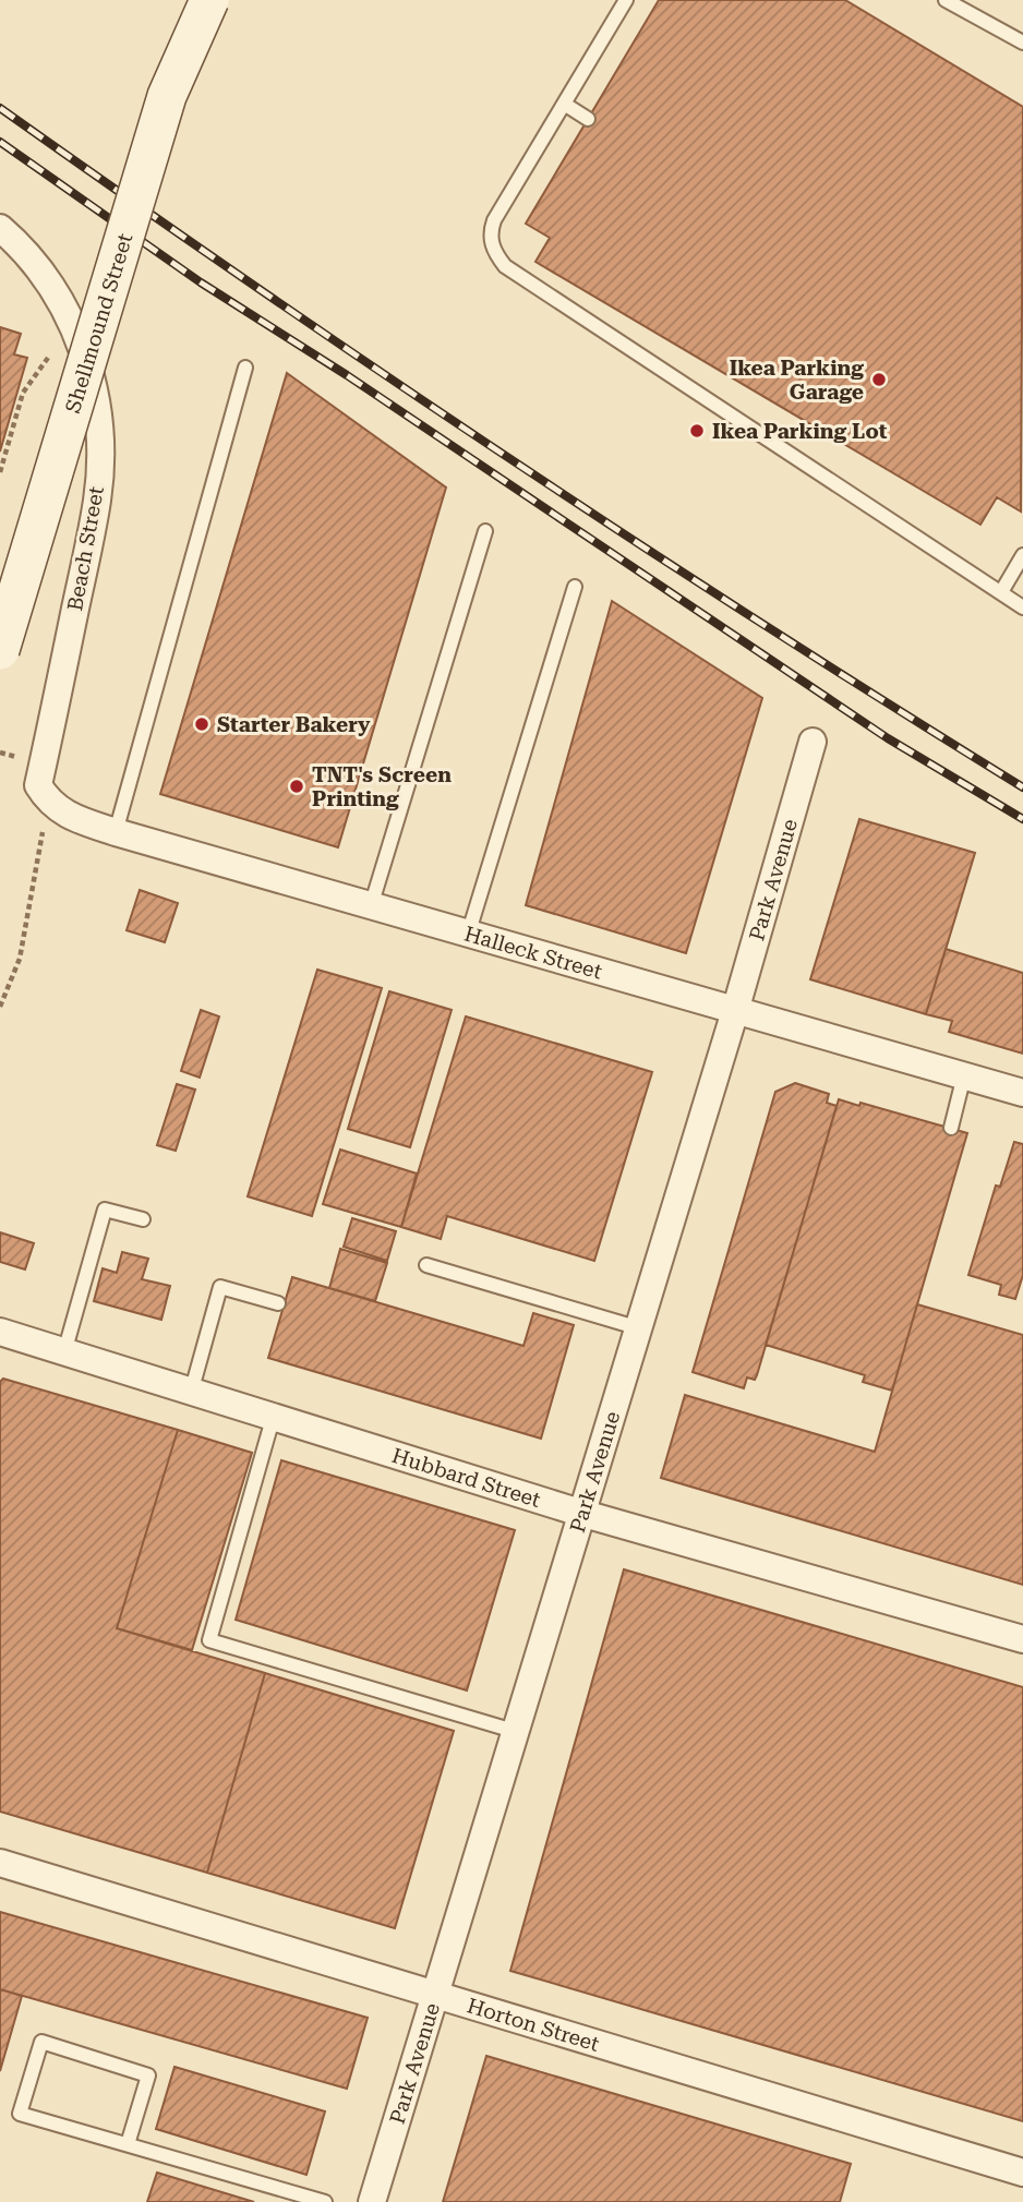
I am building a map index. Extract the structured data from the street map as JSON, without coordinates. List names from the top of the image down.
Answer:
{
  "streets": {
    "main road": ["Shellmound Street"],
    "street": [
      "Beach Street",
      "Park Avenue",
      "Halleck Street",
      "Hubbard Street",
      "Horton Street"
    ]
  },
  "crossings": [
    ["Beach Street", "Halleck Street"],
    ["Park Avenue", "Halleck Street"],
    ["Park Avenue", "Hubbard Street"],
    ["Park Avenue", "Horton Street"]
  ],
  "places": [
    "Ikea Parking Garage",
    "Ikea Parking Lot",
    "Starter Bakery",
    "TNT's Screen Printing"
  ]
}
